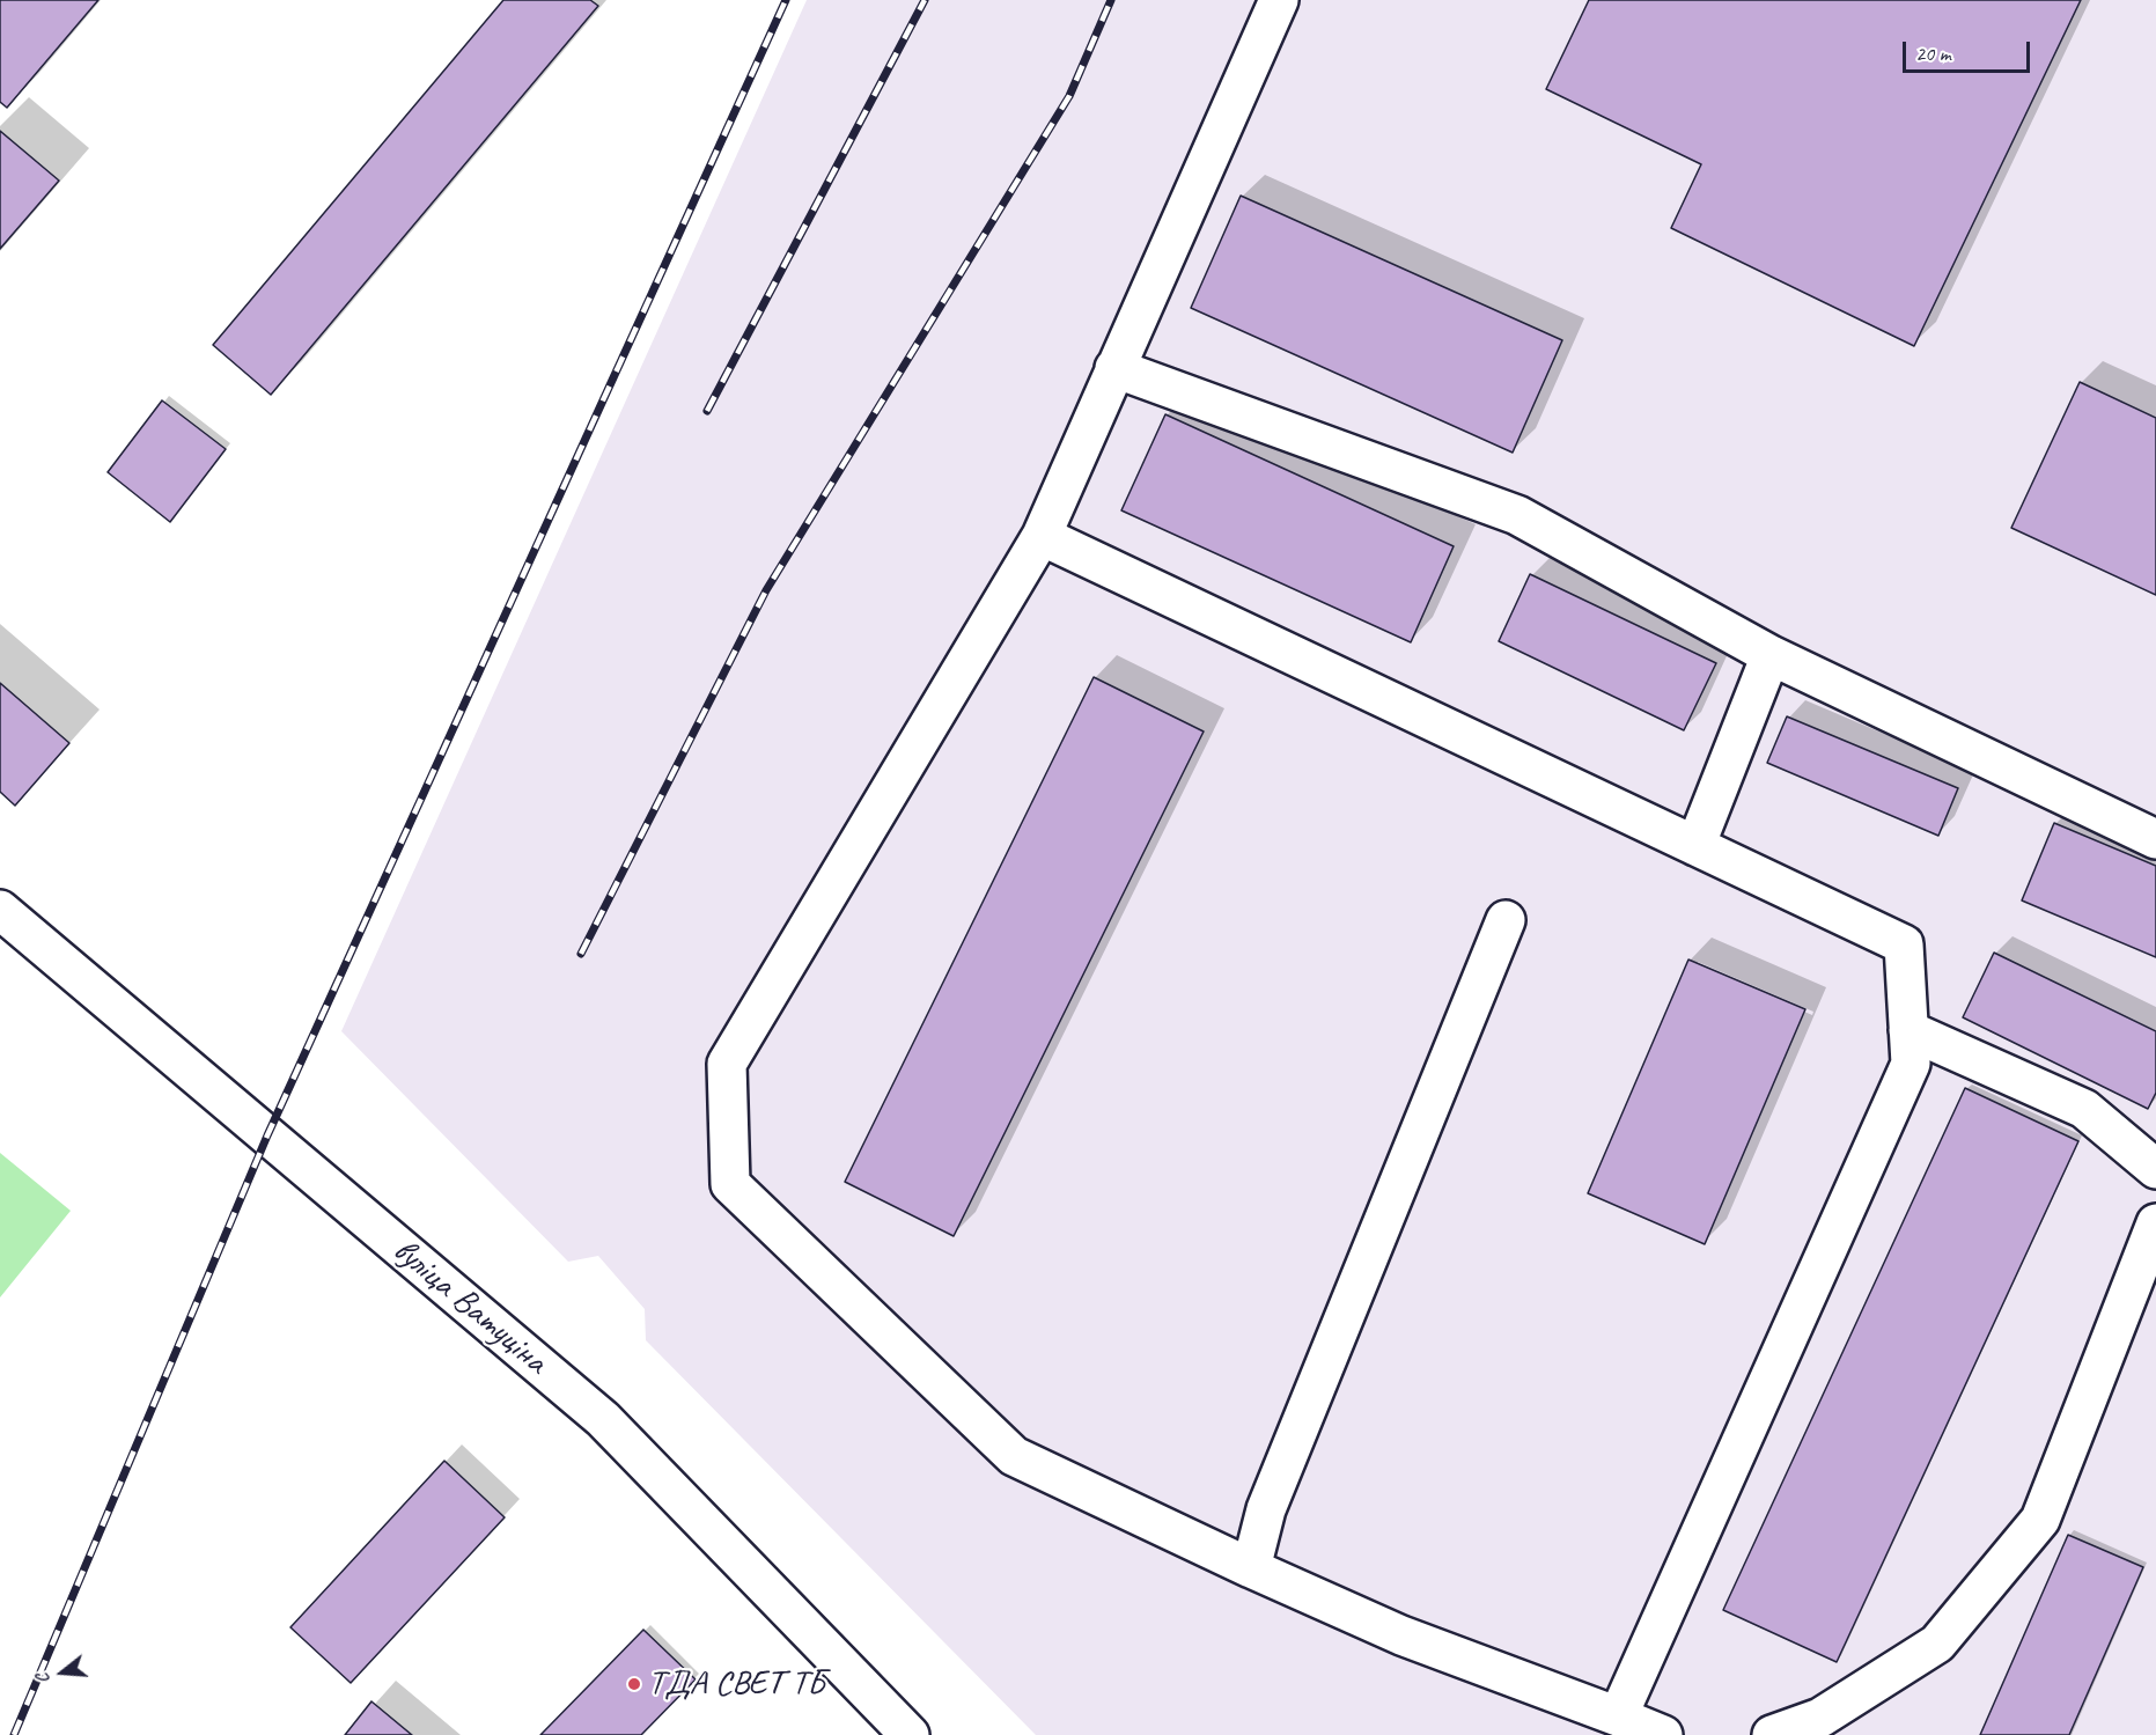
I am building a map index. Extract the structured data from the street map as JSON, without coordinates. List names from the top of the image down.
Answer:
{
  "streets": {
    "street": ["вуліца Ватуціна"]
  },
  "places": ["ТДА СВЕТ ТБ"],
  "scale_bar": "20 m",
  "north": "left"
}
